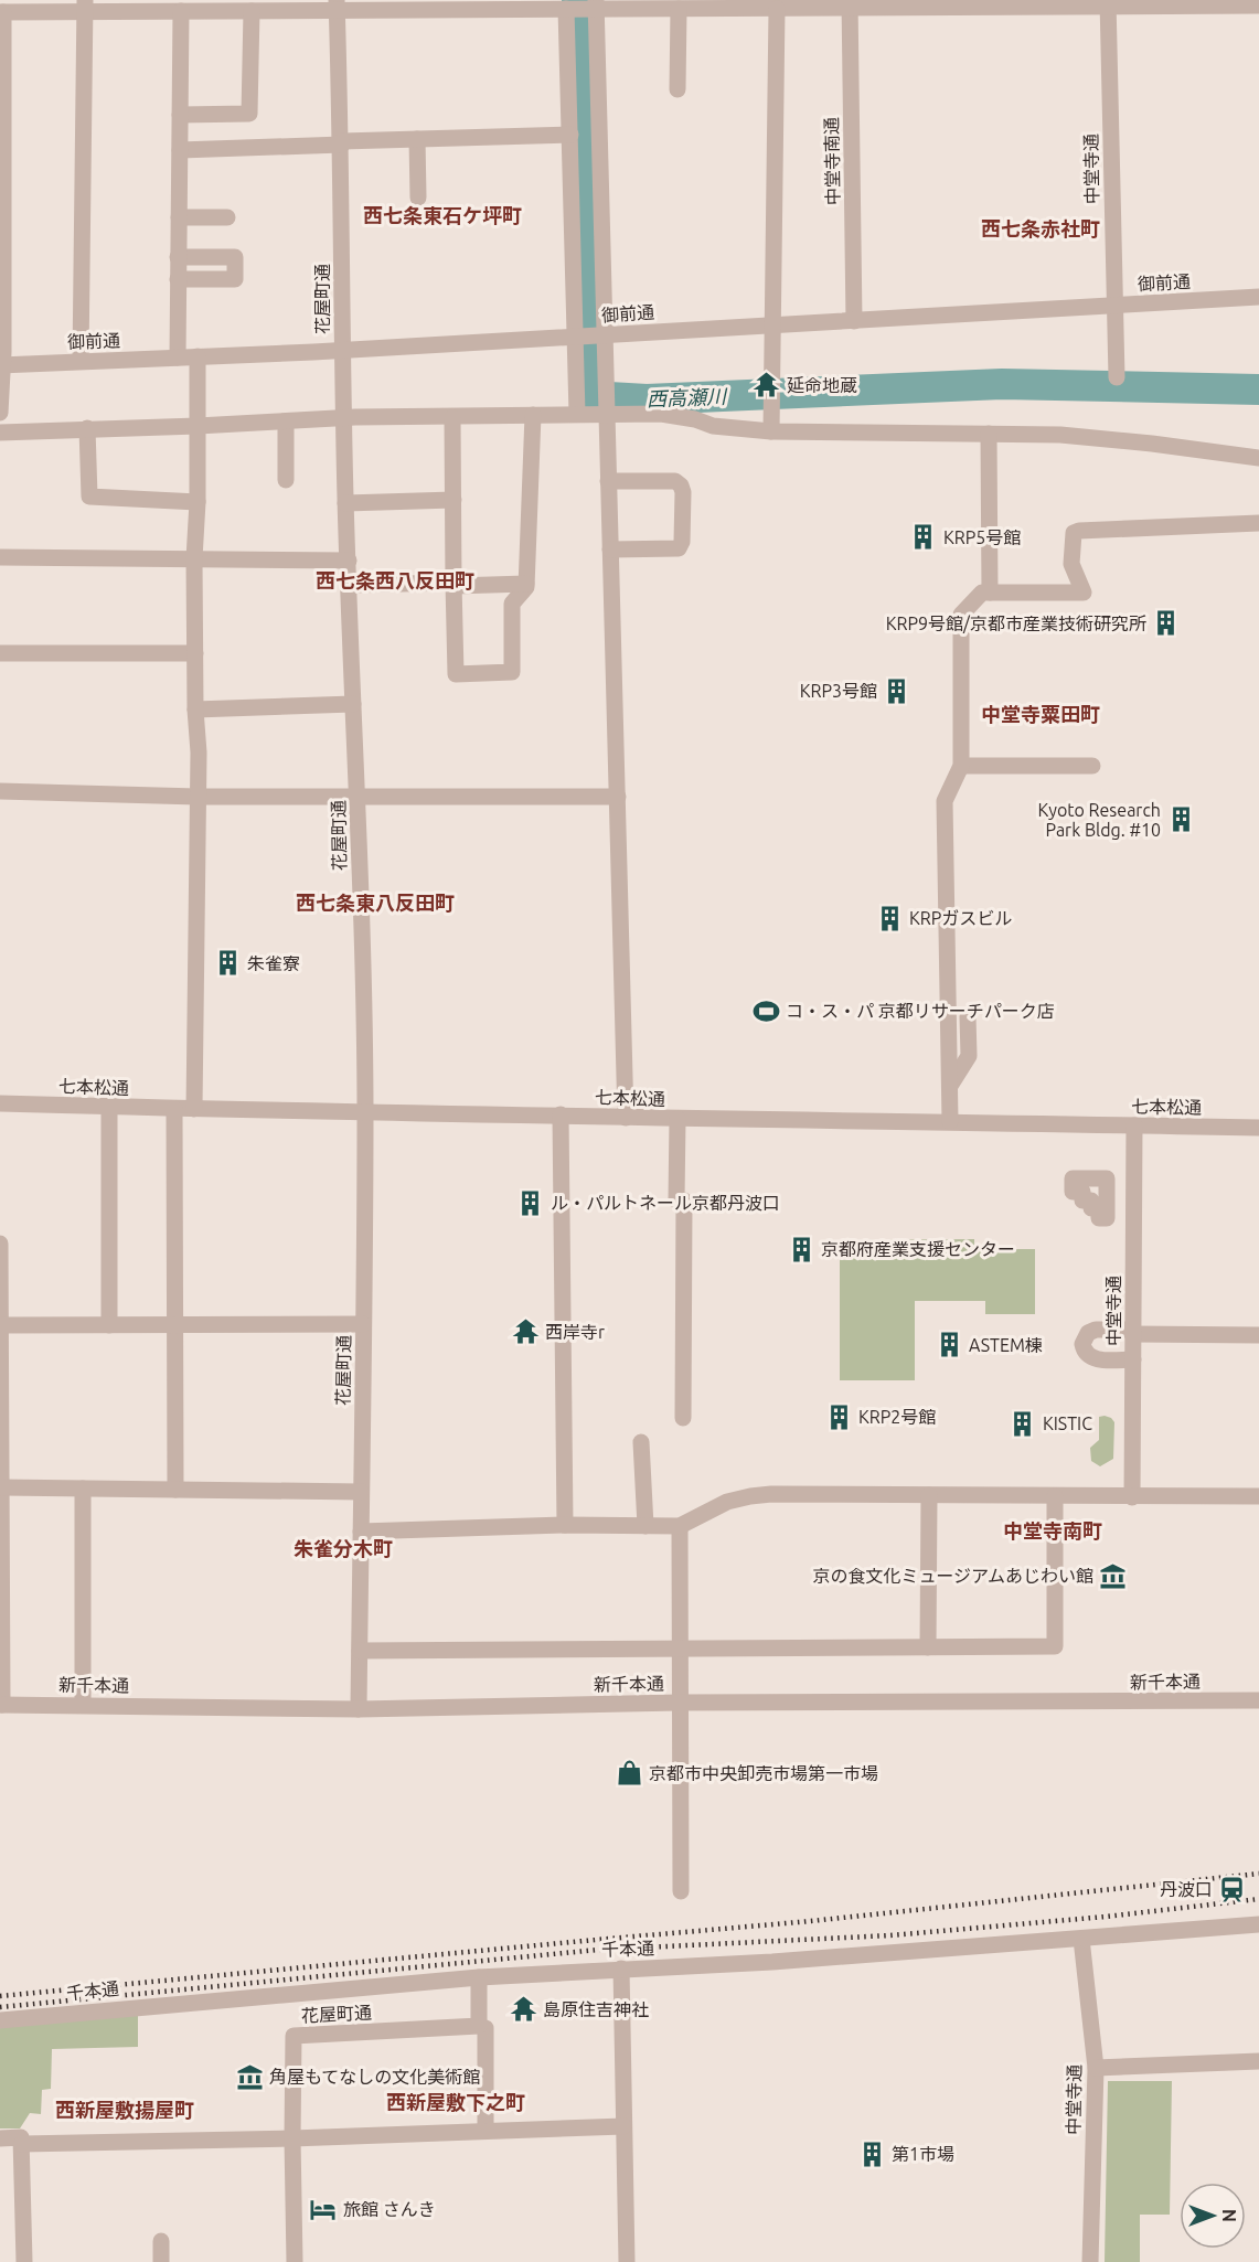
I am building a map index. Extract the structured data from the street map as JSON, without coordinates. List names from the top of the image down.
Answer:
{
  "streets": {
    "street": [
      "中堂寺南通",
      "中堂寺通",
      "御前通",
      "花屋町通",
      "七本松通",
      "新千本通",
      "千本通"
    ]
  },
  "crossings": [
    ["中堂寺南通", "御前通"],
    ["中堂寺通", "御前通"],
    ["中堂寺通", "七本松通"],
    ["中堂寺通", "千本通"],
    ["御前通", "花屋町通"],
    ["花屋町通", "七本松通"],
    ["花屋町通", "新千本通"]
  ],
  "districts": [
    "西七条東石ケ坪町",
    "西七条赤社町",
    "西七条西八反田町",
    "中堂寺粟田町",
    "西七条東八反田町",
    "中堂寺南町",
    "朱雀分木町",
    "西新屋敷下之町",
    "西新屋敷揚屋町"
  ],
  "water": ["西高瀬川"],
  "places": {
    "temple": ["延命地蔵", "西岸寺r", "島原住吉神社"],
    "building": [
      "KRP5号館",
      "KRP9号館/京都市産業技術研究所",
      "KRP3号館",
      "Kyoto Research Park Bldg. #10",
      "KRPガスビル",
      "朱雀寮",
      "ル・パルトネール京都丹波口",
      "京都府産業支援センター",
      "ASTEM棟",
      "KRP2号館",
      "KISTIC",
      "第1市場"
    ],
    "sports": ["コ・ス・パ 京都リサーチパーク店"],
    "museum": ["京の食文化ミュージアムあじわい館", "角屋もてなしの文化美術館"],
    "shop": ["京都市中央卸売市場第一市場"],
    "station": ["丹波口"],
    "hotel": ["旅館 さんき"]
  },
  "north": "right"
}
